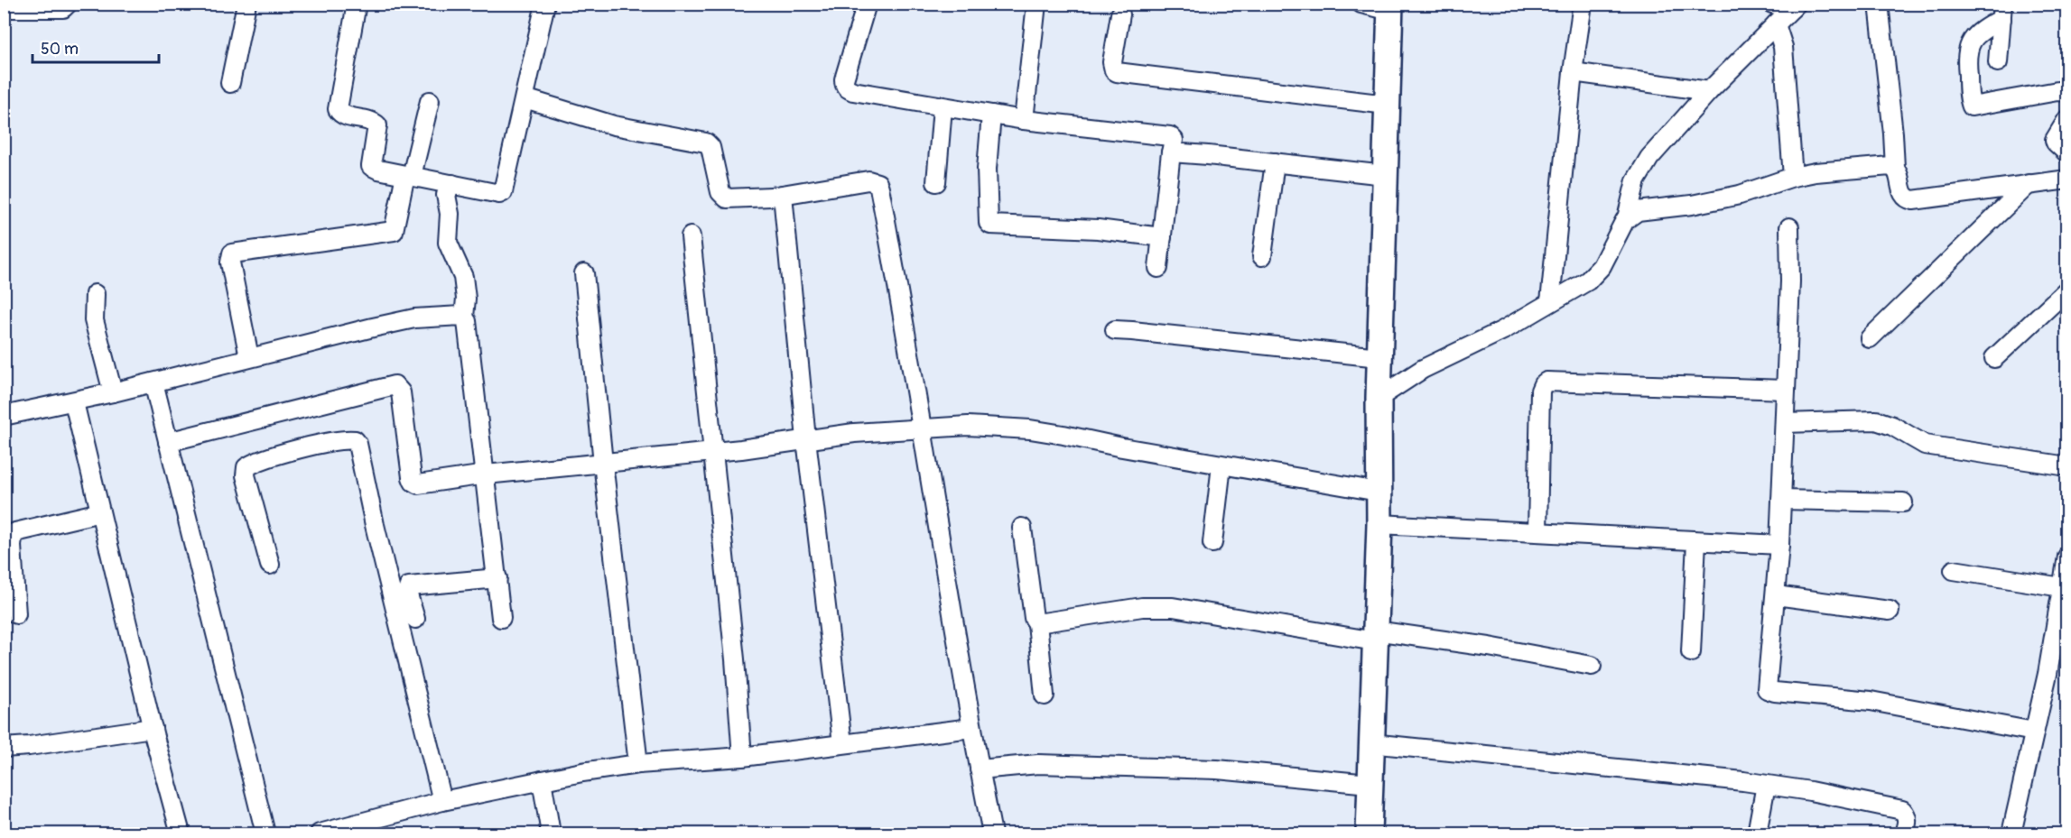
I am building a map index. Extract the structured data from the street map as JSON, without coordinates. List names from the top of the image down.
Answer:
{
  "scale_bar": "50 m"
}
